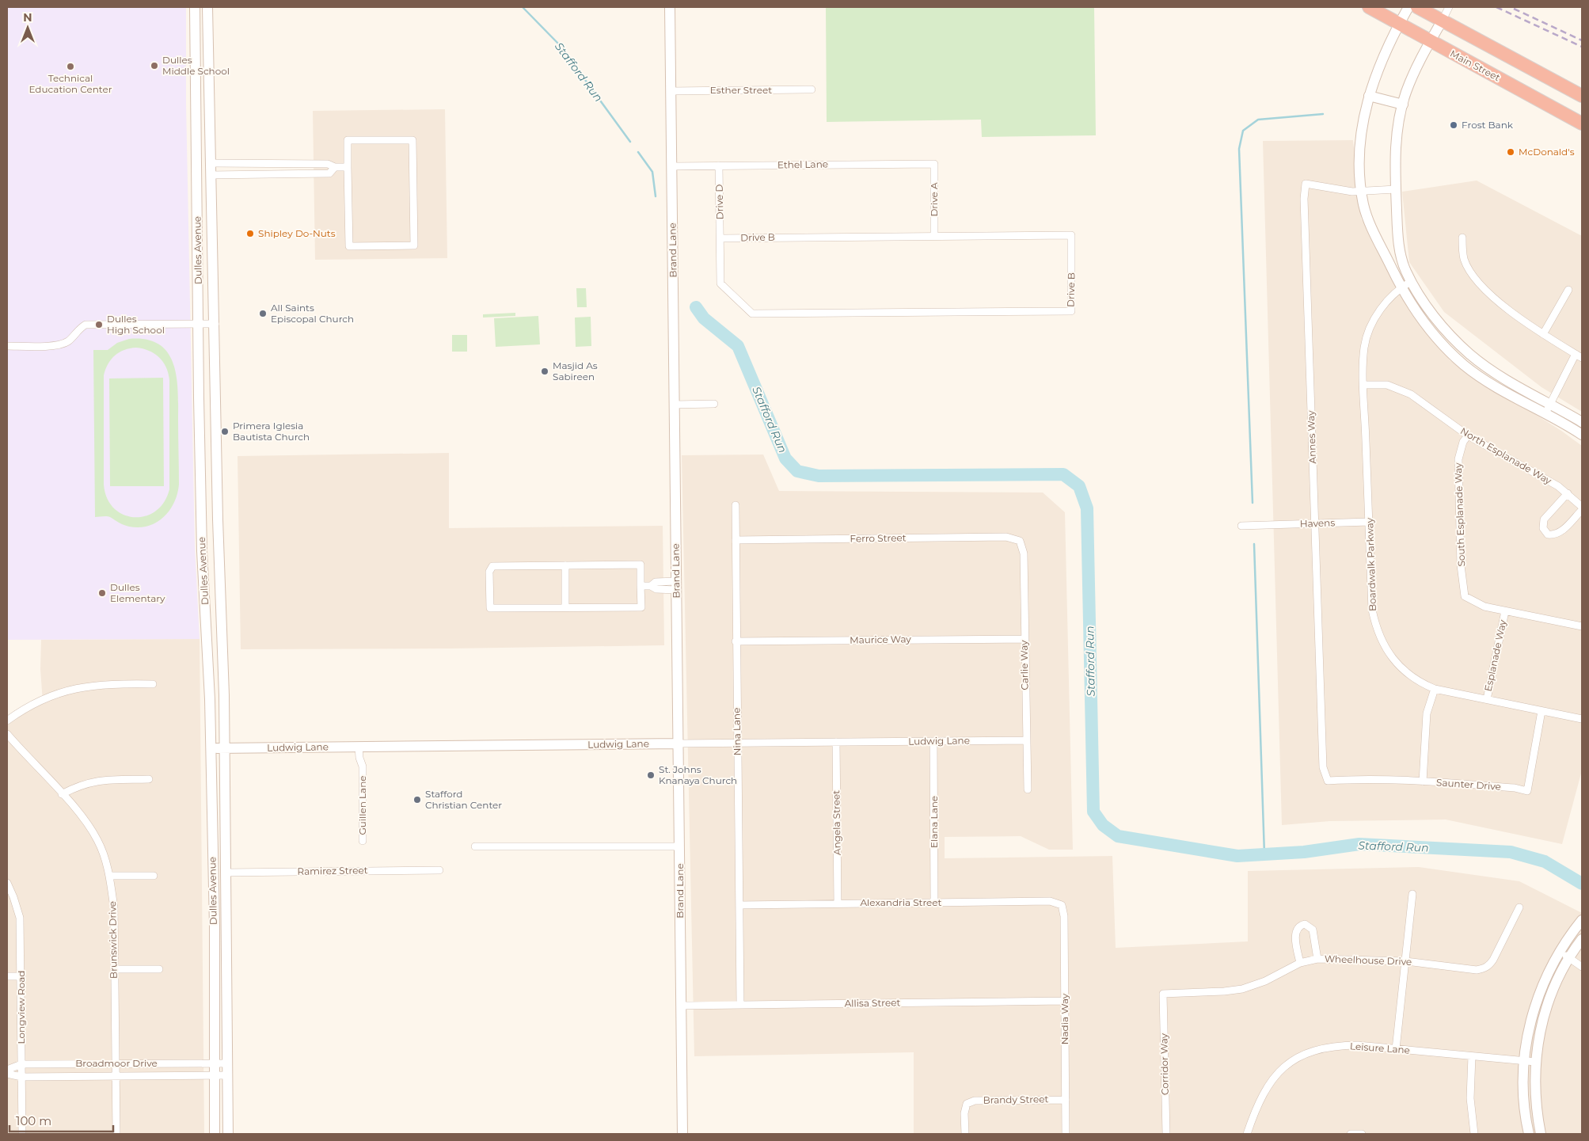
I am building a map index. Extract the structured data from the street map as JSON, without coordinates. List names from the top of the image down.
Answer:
{
  "streets": {
    "highway": ["Main Street"],
    "street": [
      "Esther Street",
      "Ethel Lane",
      "Drive A",
      "Drive D",
      "Drive B",
      "Dulles Avenue",
      "Brand Lane",
      "Annes Way",
      "North Esplanade Way",
      "South Esplanade Way",
      "Havens",
      "Ferro Street",
      "Boardwalk Parkway",
      "Maurice Way",
      "Esplanade Way",
      "Carlie Way",
      "Nina Lane",
      "Ludwig Lane",
      "Saunter Drive",
      "Guillen Lane",
      "Elana Lane",
      "Angela Street",
      "Ramirez Street",
      "Alexandria Street",
      "Brunswick Drive",
      "Wheelhouse Drive",
      "Allisa Street",
      "Longview Road",
      "Nadia Way",
      "Leisure Lane",
      "Broadmoor Drive",
      "Corridor Way",
      "Brandy Street"
    ]
  },
  "crossings": [
    ["Esther Street", "Brand Lane"],
    ["Ethel Lane", "Drive A"],
    ["Ethel Lane", "Drive D"],
    ["Ethel Lane", "Brand Lane"],
    ["Drive A", "Drive B"],
    ["Drive D", "Drive B"],
    ["Dulles Avenue", "Ludwig Lane"],
    ["Dulles Avenue", "Ramirez Street"],
    ["Dulles Avenue", "Broadmoor Drive"],
    ["Brand Lane", "Ludwig Lane"],
    ["Brand Lane", "Allisa Street"],
    ["Annes Way", "Havens"],
    ["Annes Way", "Saunter Drive"],
    ["North Esplanade Way", "South Esplanade Way"],
    ["North Esplanade Way", "Boardwalk Parkway"],
    ["South Esplanade Way", "Esplanade Way"],
    ["Havens", "Boardwalk Parkway"],
    ["Ferro Street", "Carlie Way"],
    ["Ferro Street", "Nina Lane"],
    ["Boardwalk Parkway", "Esplanade Way"],
    ["Boardwalk Parkway", "Saunter Drive"],
    ["Maurice Way", "Carlie Way"],
    ["Maurice Way", "Nina Lane"],
    ["Carlie Way", "Ludwig Lane"],
    ["Nina Lane", "Ludwig Lane"],
    ["Nina Lane", "Alexandria Street"],
    ["Nina Lane", "Allisa Street"],
    ["Ludwig Lane", "Guillen Lane"],
    ["Ludwig Lane", "Elana Lane"],
    ["Ludwig Lane", "Angela Street"],
    ["Elana Lane", "Alexandria Street"],
    ["Angela Street", "Alexandria Street"],
    ["Alexandria Street", "Nadia Way"],
    ["Brunswick Drive", "Broadmoor Drive"],
    ["Wheelhouse Drive", "Corridor Way"],
    ["Allisa Street", "Nadia Way"],
    ["Longview Road", "Broadmoor Drive"],
    ["Nadia Way", "Brandy Street"]
  ],
  "water": ["Stafford Run"],
  "places": [
    "Dulles Middle School",
    "Technical Education Center",
    "Frost Bank",
    "McDonald's",
    "Shipley Do-Nuts",
    "All Saints Episcopal Church",
    "Dulles High School",
    "Masjid As Sabireen",
    "Primera Iglesia Bautista Church",
    "Dulles Elementary",
    "St. Johns Knanaya Church",
    "Stafford Christian Center"
  ],
  "scale_bar": "100 m",
  "north": "top"
}
